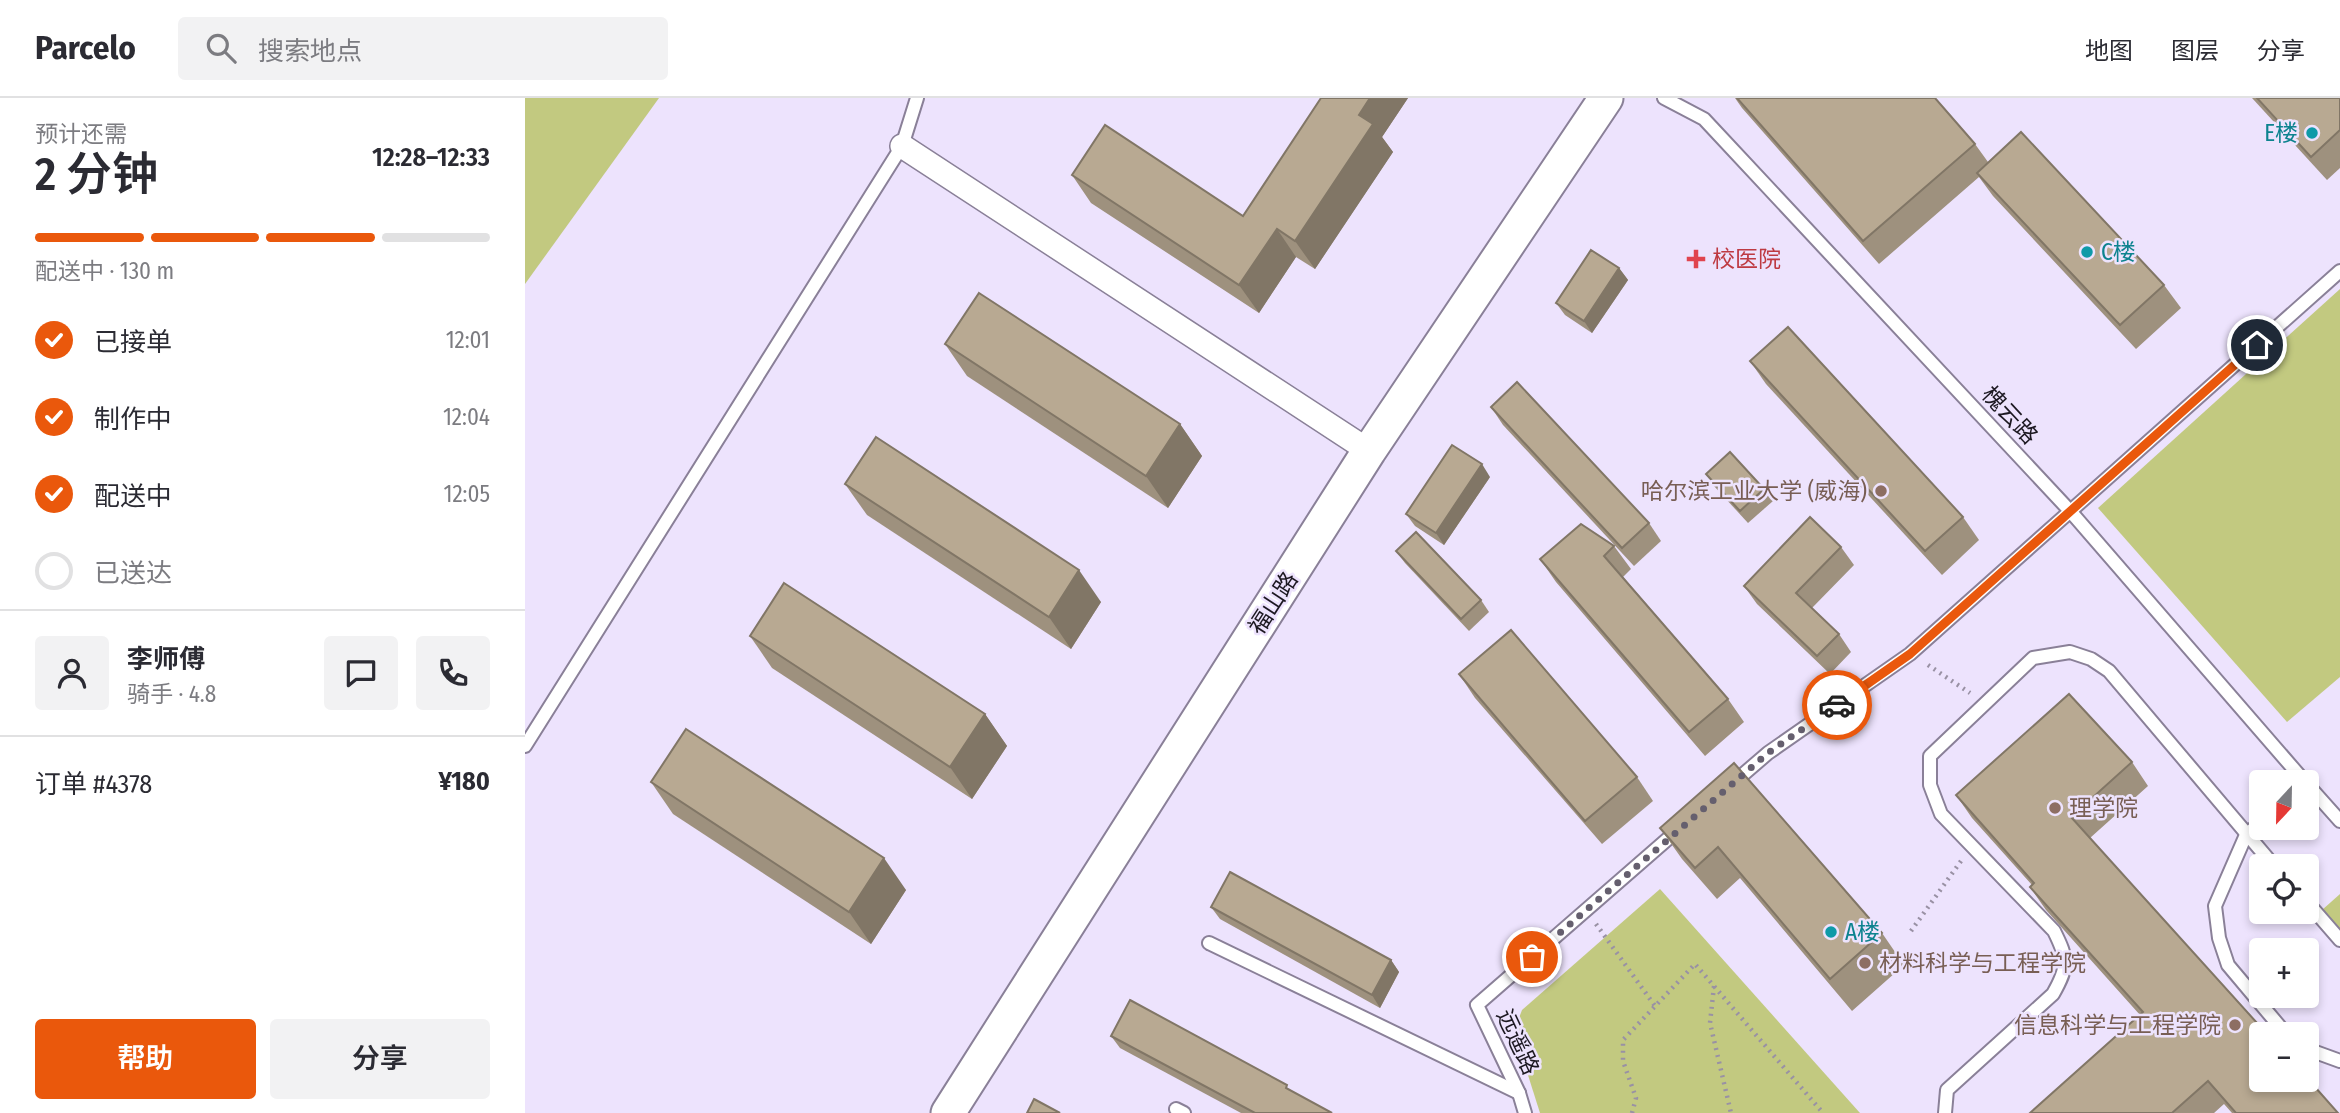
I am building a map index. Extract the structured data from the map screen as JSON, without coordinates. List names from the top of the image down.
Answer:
{
  "streets": {
    "main road": ["福山路"],
    "lane": ["槐云路", "远遥路"]
  },
  "places": {
    "other": [
      "E楼",
      "C楼",
      "哈尔滨工业大学 (威海)",
      "理学院",
      "A楼",
      "材料科学与工程学院",
      "信息科学与工程学院"
    ],
    "health": ["校医院"]
  },
  "north": "bottom",
  "page": {
    "header": "Parcelo",
    "search": "搜索地点",
    "nav": ["地图", "图层", "分享"],
    "heading": ["2 分钟", "预计还需", "12:28–12:33"],
    "panel": [
      "李师傅",
      "骑手 · 4.8",
      "订单 #4378",
      "¥180"
    ],
    "bar": "配送中 · 130 m",
    "list": [
      ["已接单", "12:01"],
      ["制作中", "12:04"],
      ["配送中", "12:05"],
      "已送达"
    ],
    "map_buttons": ["+", "−"],
    "buttons": ["帮助", "分享"]
  }
}
